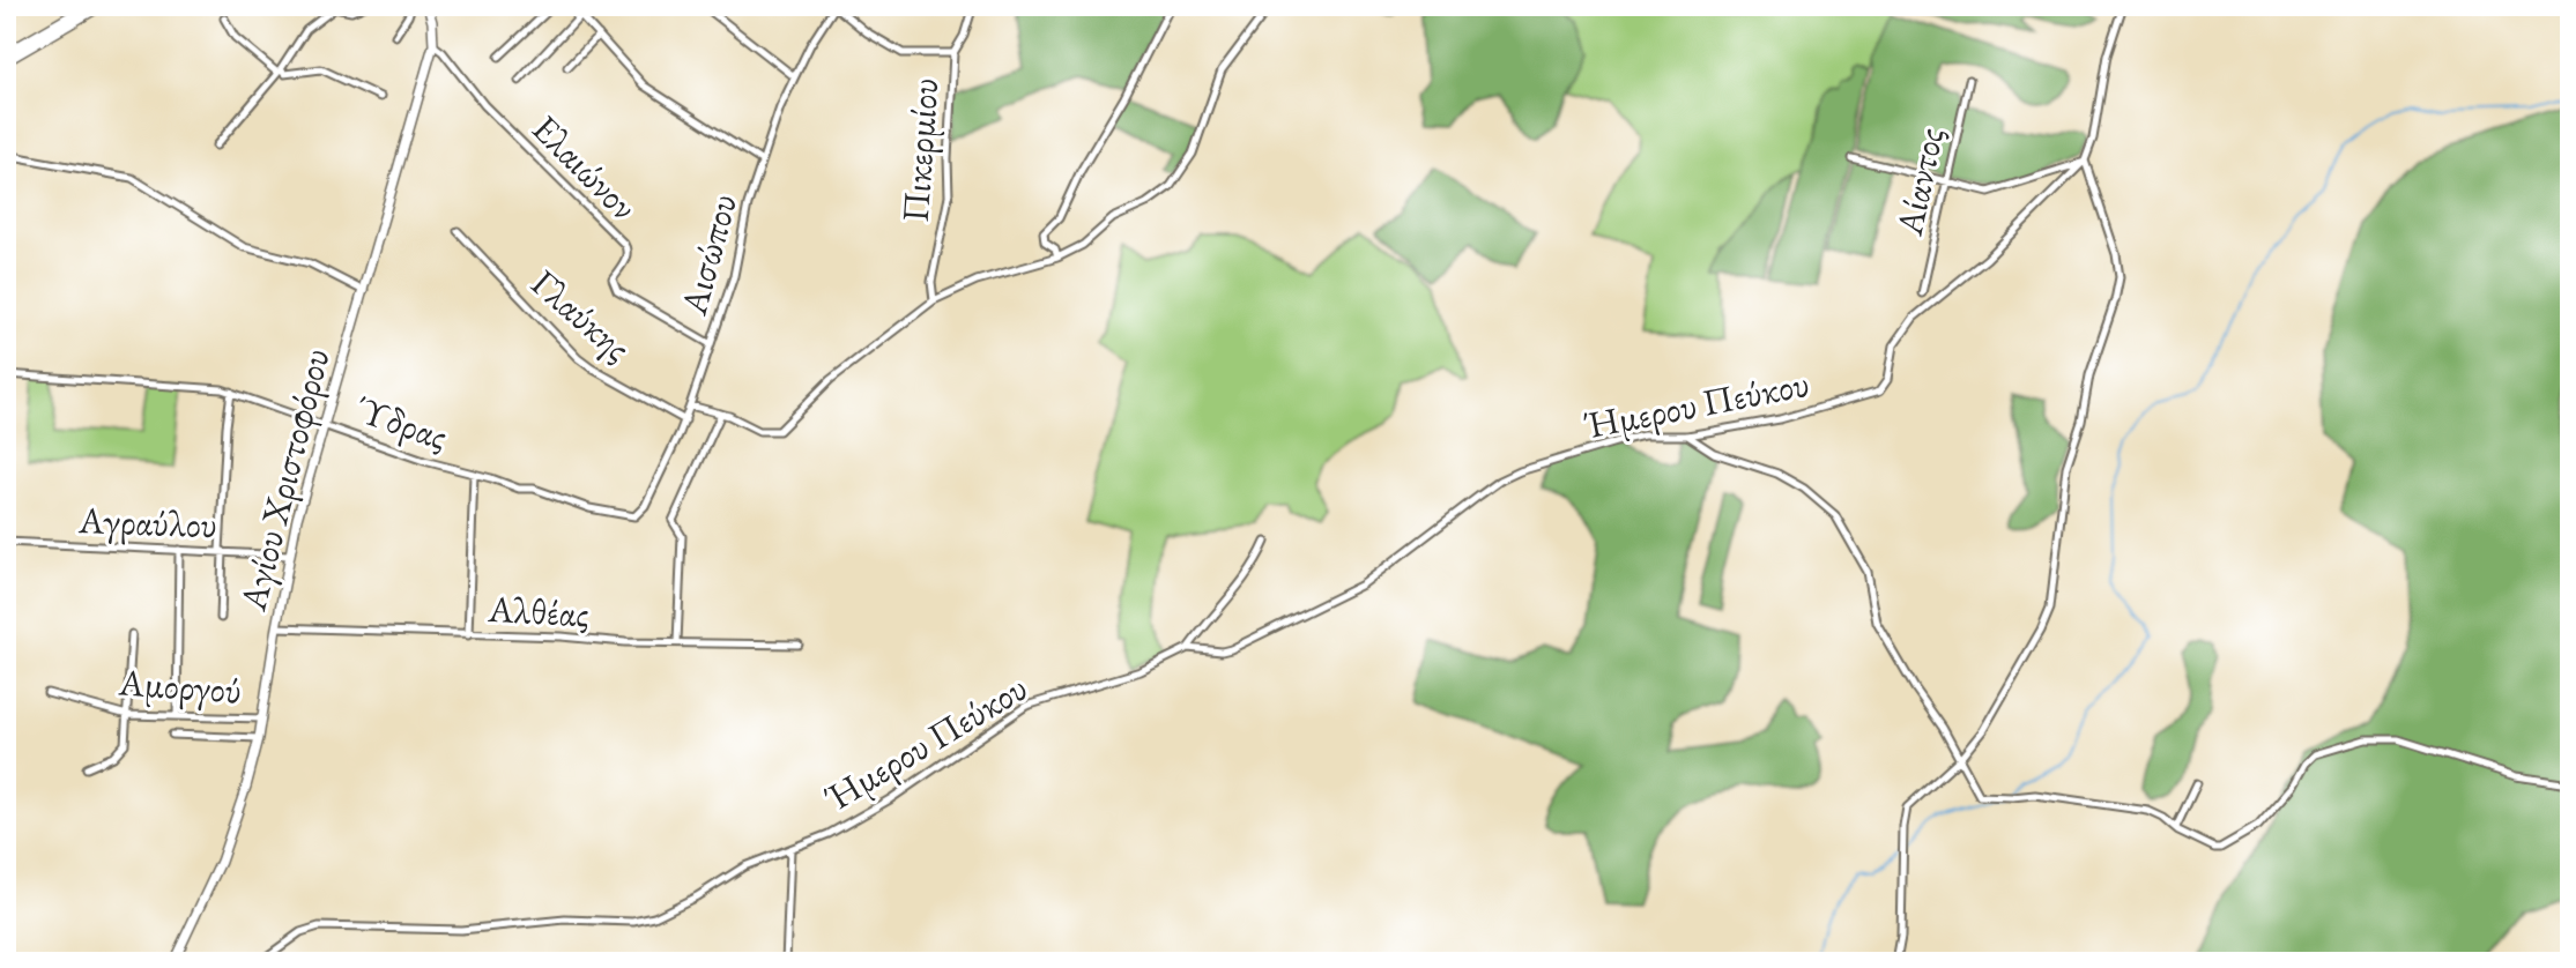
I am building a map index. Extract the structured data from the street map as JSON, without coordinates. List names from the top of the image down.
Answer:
{
  "streets": {
    "main road": ["Αγίου Χριστοφόρου"],
    "street": [
      "Πικερμίου",
      "Ελαιώνον",
      "Αίαντος",
      "Αισώπου",
      "Γλαύκης",
      "Ήμερου Πεύκου",
      "Ύδρας",
      "Αγραύλου",
      "Αλθέας",
      "Αμοργού"
    ]
  },
  "crossings": [
    ["Ελαιώνον", "Αισώπου"],
    ["Ελαιώνον", "Αγίου Χριστοφόρου"],
    ["Αισώπου", "Γλαύκης"],
    ["Αισώπου", "Ύδρας"],
    ["Ύδρας", "Αγίου Χριστοφόρου"],
    ["Αγίου Χριστοφόρου", "Αγραύλου"],
    ["Αγίου Χριστοφόρου", "Αλθέας"],
    ["Αγίου Χριστοφόρου", "Αμοργού"]
  ]
}
